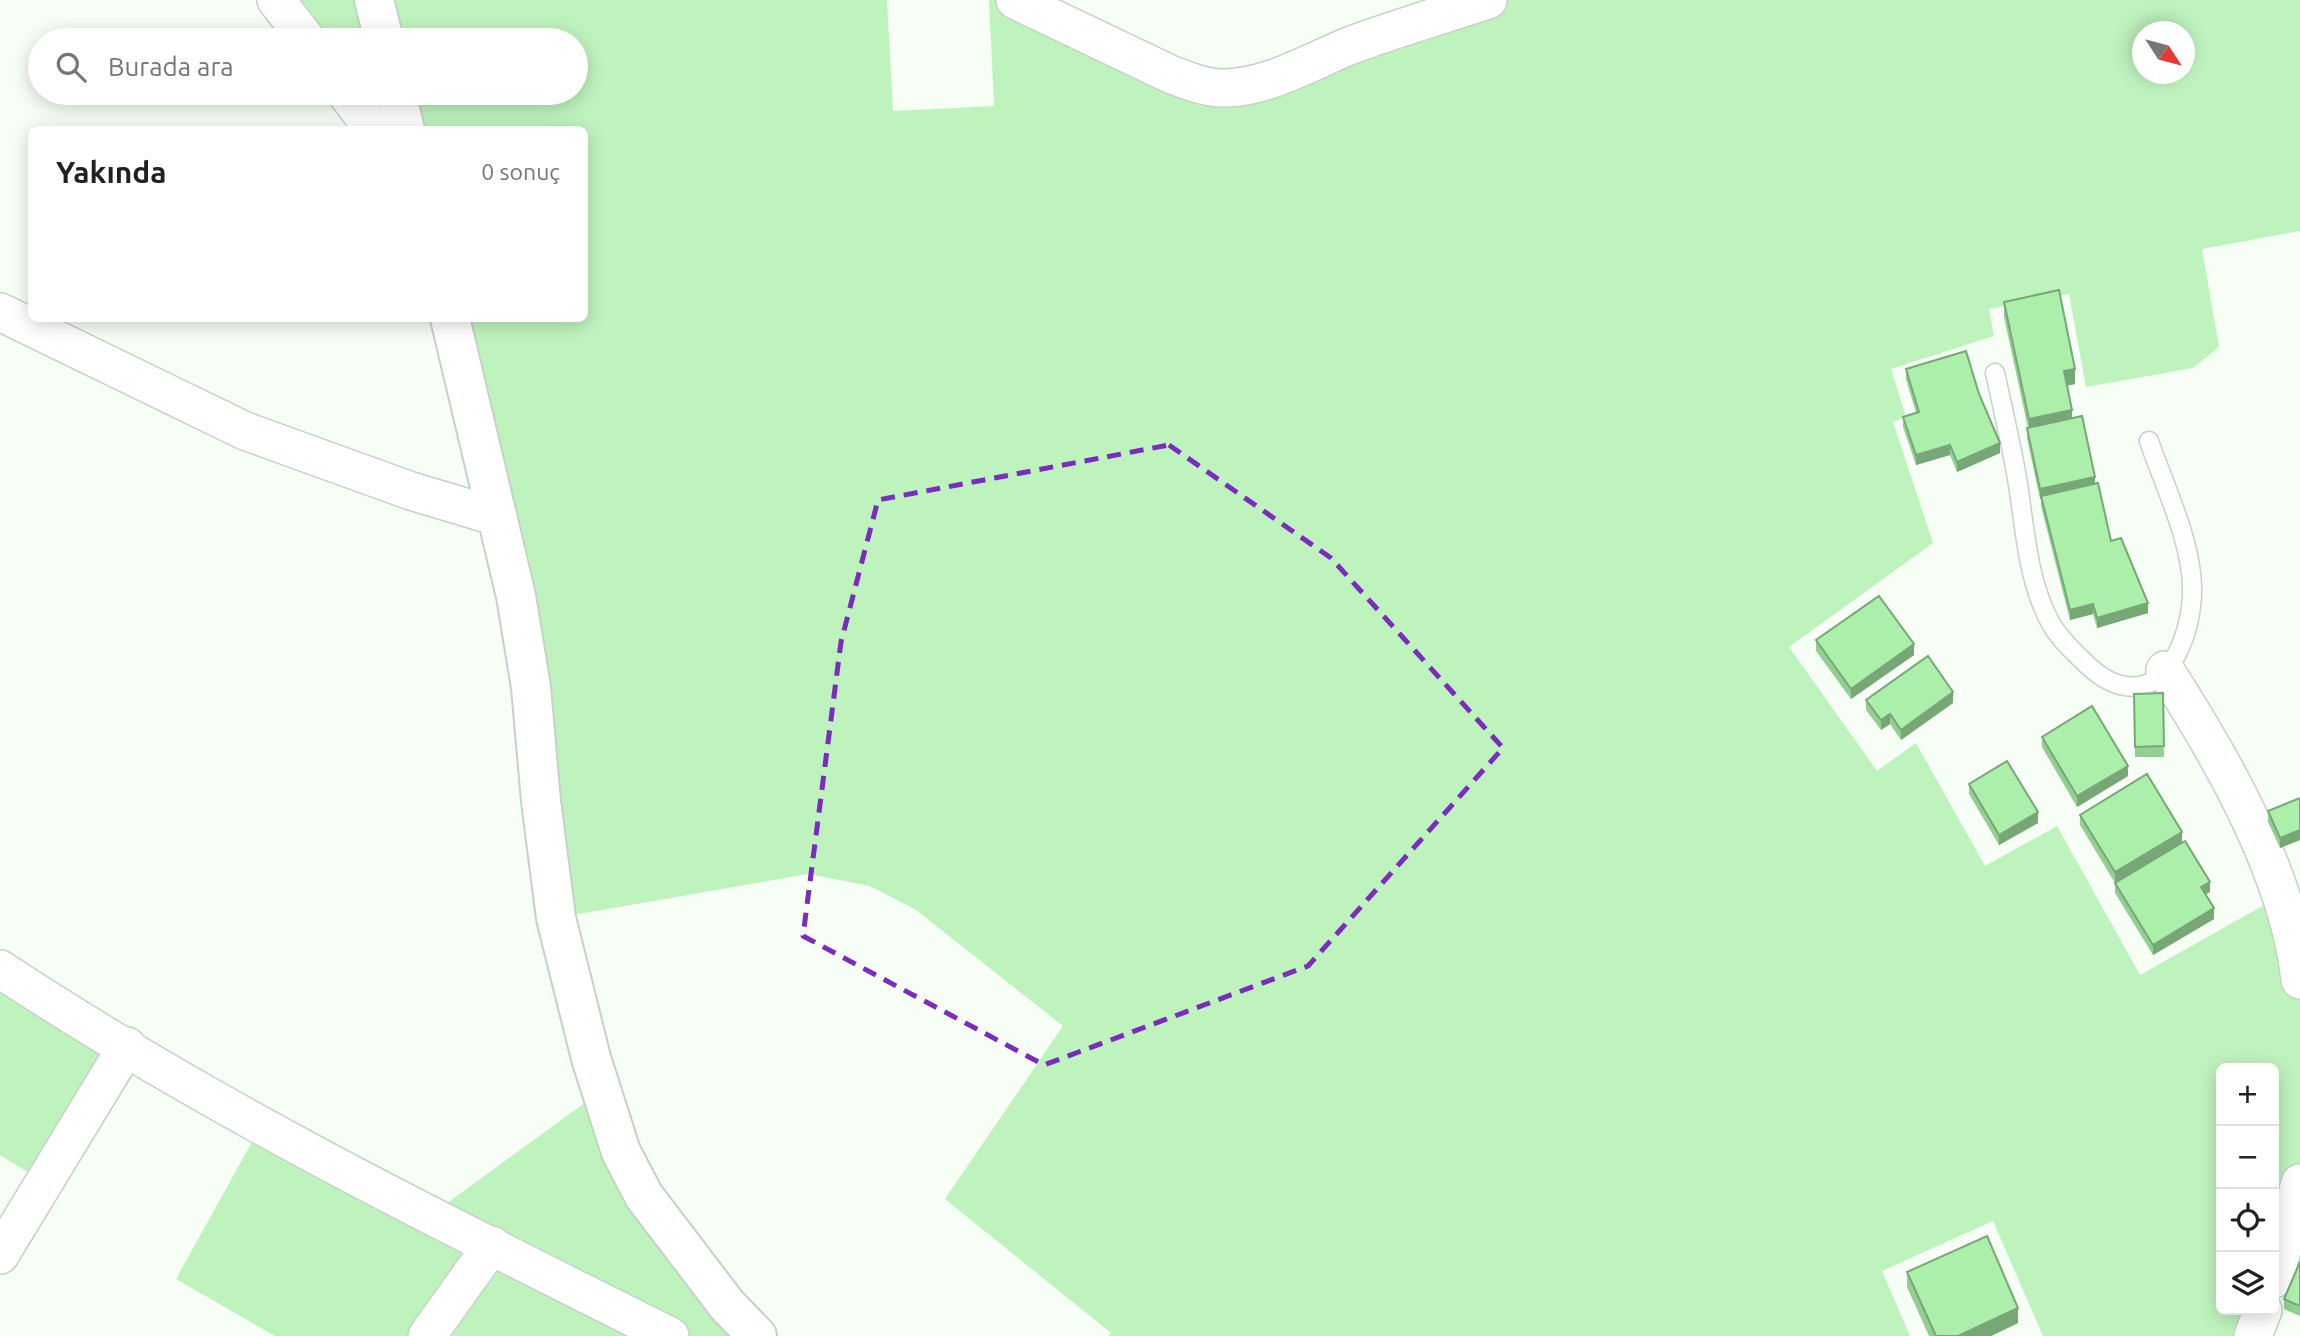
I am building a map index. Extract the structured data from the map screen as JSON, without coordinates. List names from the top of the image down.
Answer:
{
  "north": "bottom right",
  "page": {
    "search": "Burada ara",
    "heading": ["Yakında", "0 sonuç"],
    "map_buttons": ["+", "−"]
  }
}
